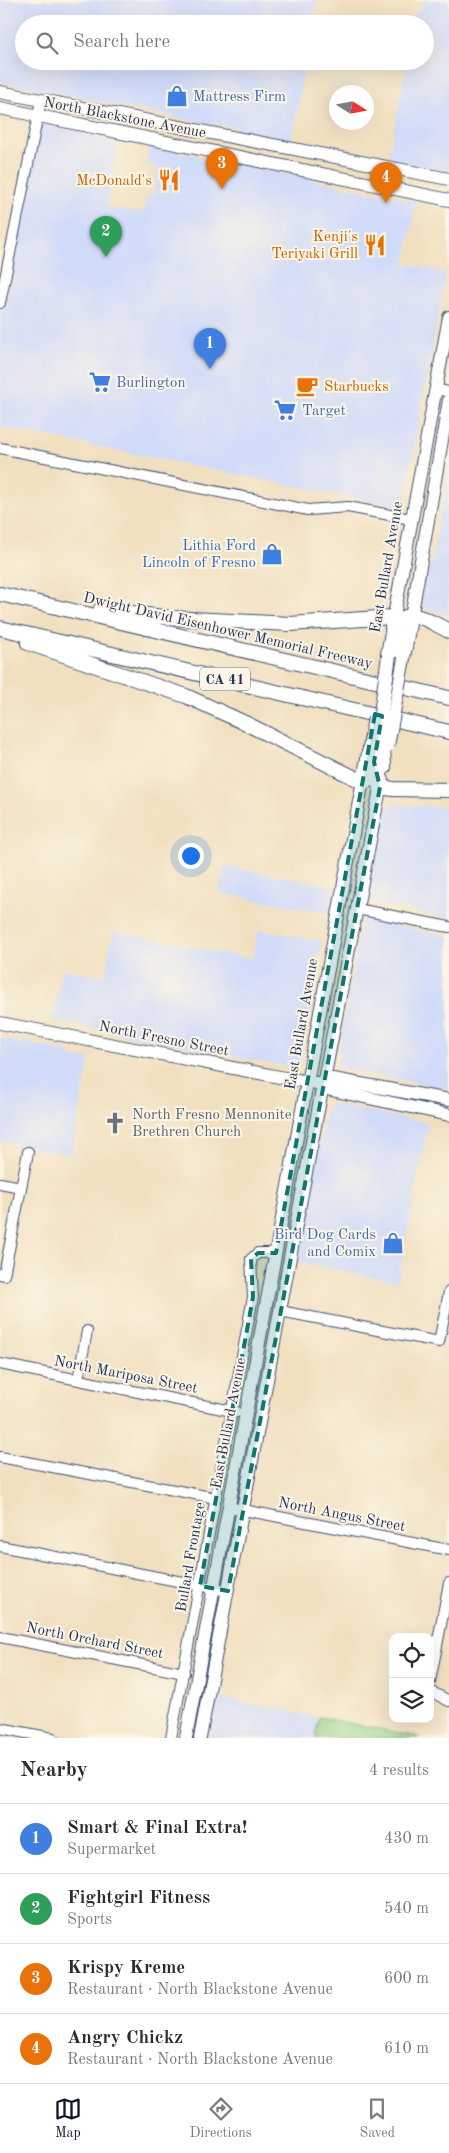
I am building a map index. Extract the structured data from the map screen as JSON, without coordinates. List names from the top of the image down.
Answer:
{
  "streets": {
    "highway": ["Dwight David Eisenhower Memorial Freeway", "CA 41"],
    "main road": ["North Blackstone Avenue", "East Bullard Avenue", "North Fresno Street"],
    "street": [
      "North Mariposa Street",
      "North Angus Street",
      "Bullard Frontage",
      "North Orchard Street"
    ]
  },
  "crossings": [
    ["East Bullard Avenue", "North Fresno Street"],
    ["East Bullard Avenue", "North Mariposa Street"],
    ["East Bullard Avenue", "North Angus Street"],
    ["East Bullard Avenue", "Bullard Frontage"],
    ["North Mariposa Street", "Bullard Frontage"],
    ["Bullard Frontage", "North Orchard Street"]
  ],
  "places": {
    "shop": ["Mattress Firm", "Lithia Ford Lincoln of Fresno", "Bird Dog Cards and Comix"],
    "restaurant": ["McDonald's", "Kenji's Teriyaki Grill"],
    "supermarket": ["Burlington", "Target"],
    "cafe": ["Starbucks"],
    "church": ["North Fresno Mennonite Brethren Church"]
  },
  "north": "right",
  "page": {
    "search": "Search here",
    "pins": [
      "3",
      "4",
      "2",
      "1"
    ],
    "heading": ["Nearby", "4 results"],
    "list": [
      {
        "mark": "1",
        "name": "Smart & Final Extra!",
        "note": "Supermarket",
        "value": "430 m"
      },
      {
        "mark": "2",
        "name": "Fightgirl Fitness",
        "note": "Sports",
        "value": "540 m"
      },
      {
        "mark": "3",
        "name": "Krispy Kreme",
        "note": "Restaurant · North Blackstone Avenue",
        "value": "600 m"
      },
      {
        "mark": "4",
        "name": "Angry Chickz",
        "note": "Restaurant · North Blackstone Avenue",
        "value": "610 m"
      }
    ],
    "nav": ["Map", "Directions", "Saved"]
  }
}
